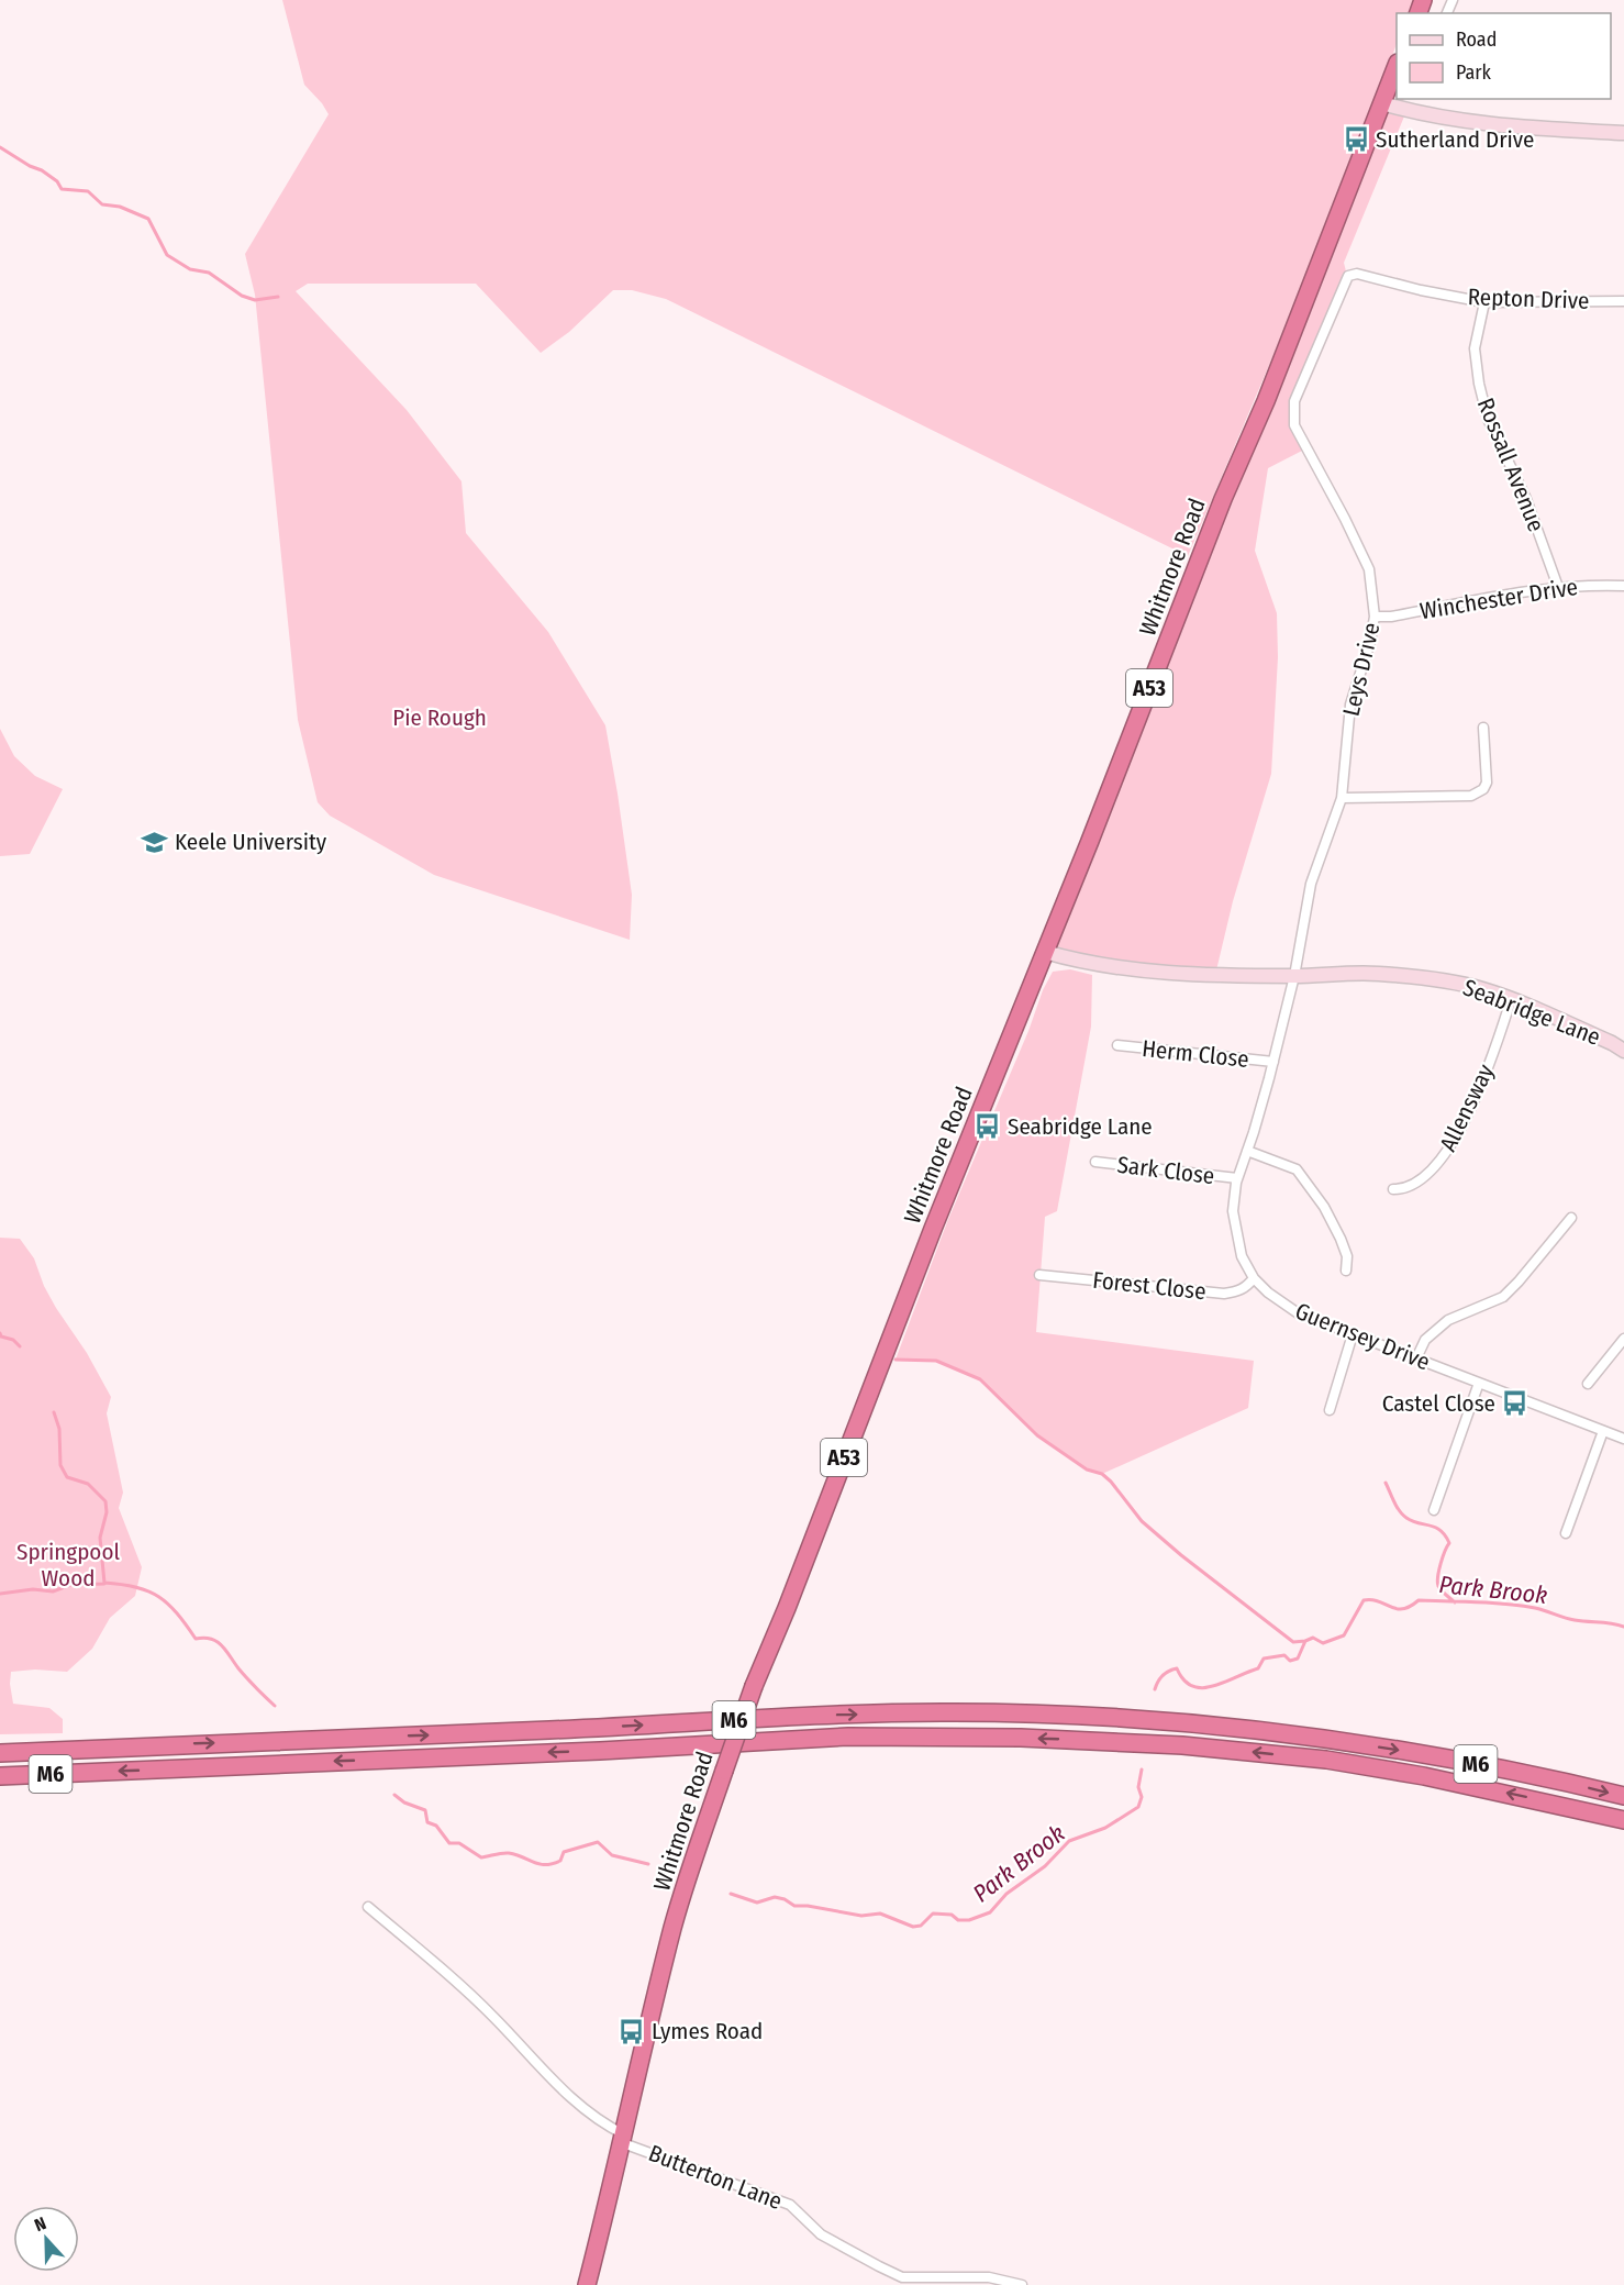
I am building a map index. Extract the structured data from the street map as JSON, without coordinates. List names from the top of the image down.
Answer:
{
  "streets": {
    "highway": ["Whitmore Road", "A53", "M6"],
    "street": [
      "Repton Drive",
      "Rossall Avenue",
      "Winchester Drive",
      "Leys Drive",
      "Seabridge Lane",
      "Herm Close",
      "Allensway",
      "Sark Close",
      "Forest Close",
      "Guernsey Drive",
      "Butterton Lane"
    ]
  },
  "crossings": [
    ["Repton Drive", "Rossall Avenue"],
    ["Repton Drive", "Leys Drive"],
    ["Rossall Avenue", "Winchester Drive"],
    ["Whitmore Road", "Seabridge Lane"],
    ["Whitmore Road", "Butterton Lane"],
    ["Winchester Drive", "Leys Drive"],
    ["Leys Drive", "Seabridge Lane"],
    ["Leys Drive", "Guernsey Drive"],
    ["Seabridge Lane", "Allensway"],
    ["Seabridge Lane", "Guernsey Drive"],
    ["Herm Close", "Guernsey Drive"],
    ["Sark Close", "Guernsey Drive"],
    ["Forest Close", "Guernsey Drive"]
  ],
  "water": ["Park Brook"],
  "parks": ["Pie Rough", "Springpool Wood"],
  "places": {
    "bus stop": [
      "Sutherland Drive",
      "Seabridge Lane",
      "Castel Close",
      "Lymes Road"
    ],
    "school or university": ["Keele University"]
  },
  "legend": ["Road", "Park"],
  "north": "top"
}
